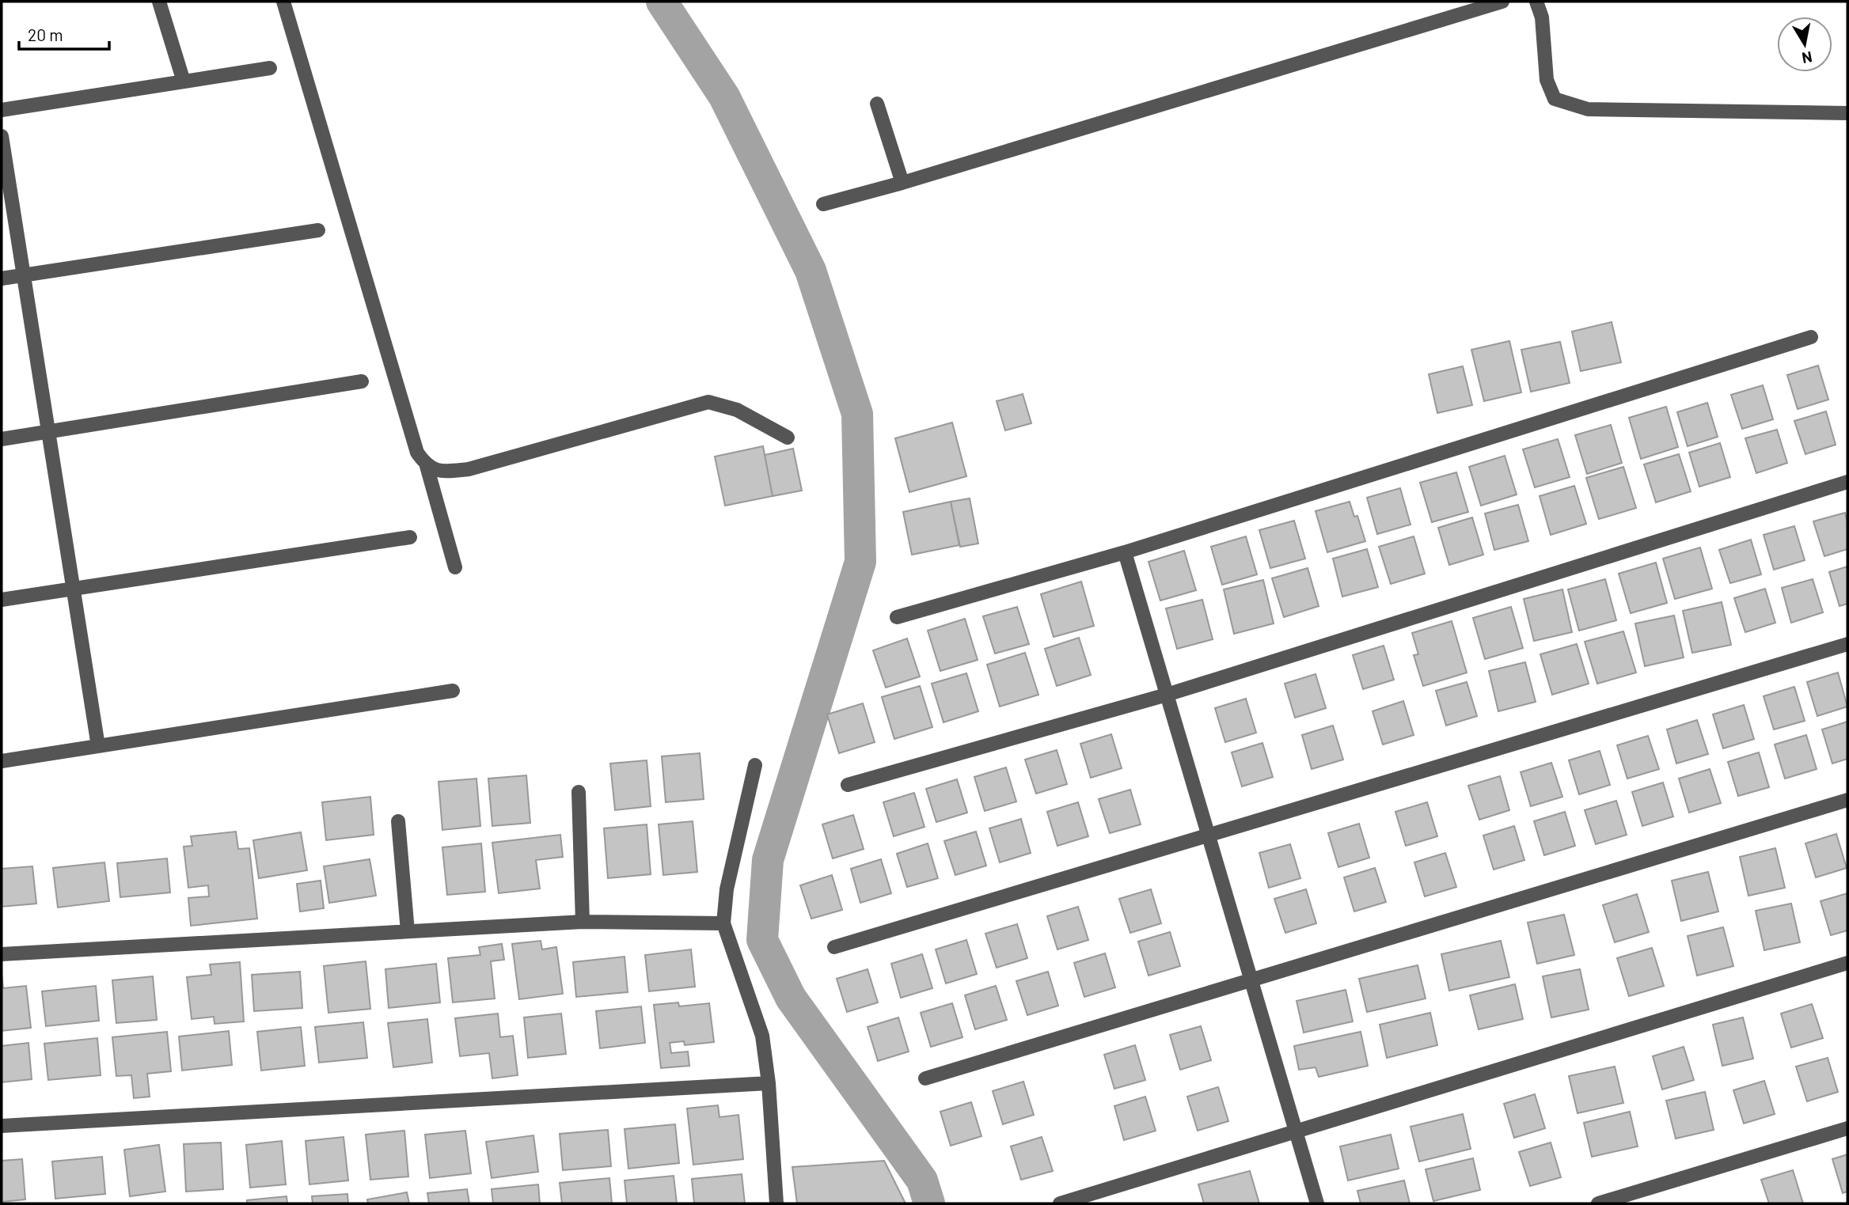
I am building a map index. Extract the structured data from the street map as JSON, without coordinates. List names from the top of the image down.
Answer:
{
  "scale_bar": "20 m",
  "north": "bottom"
}
